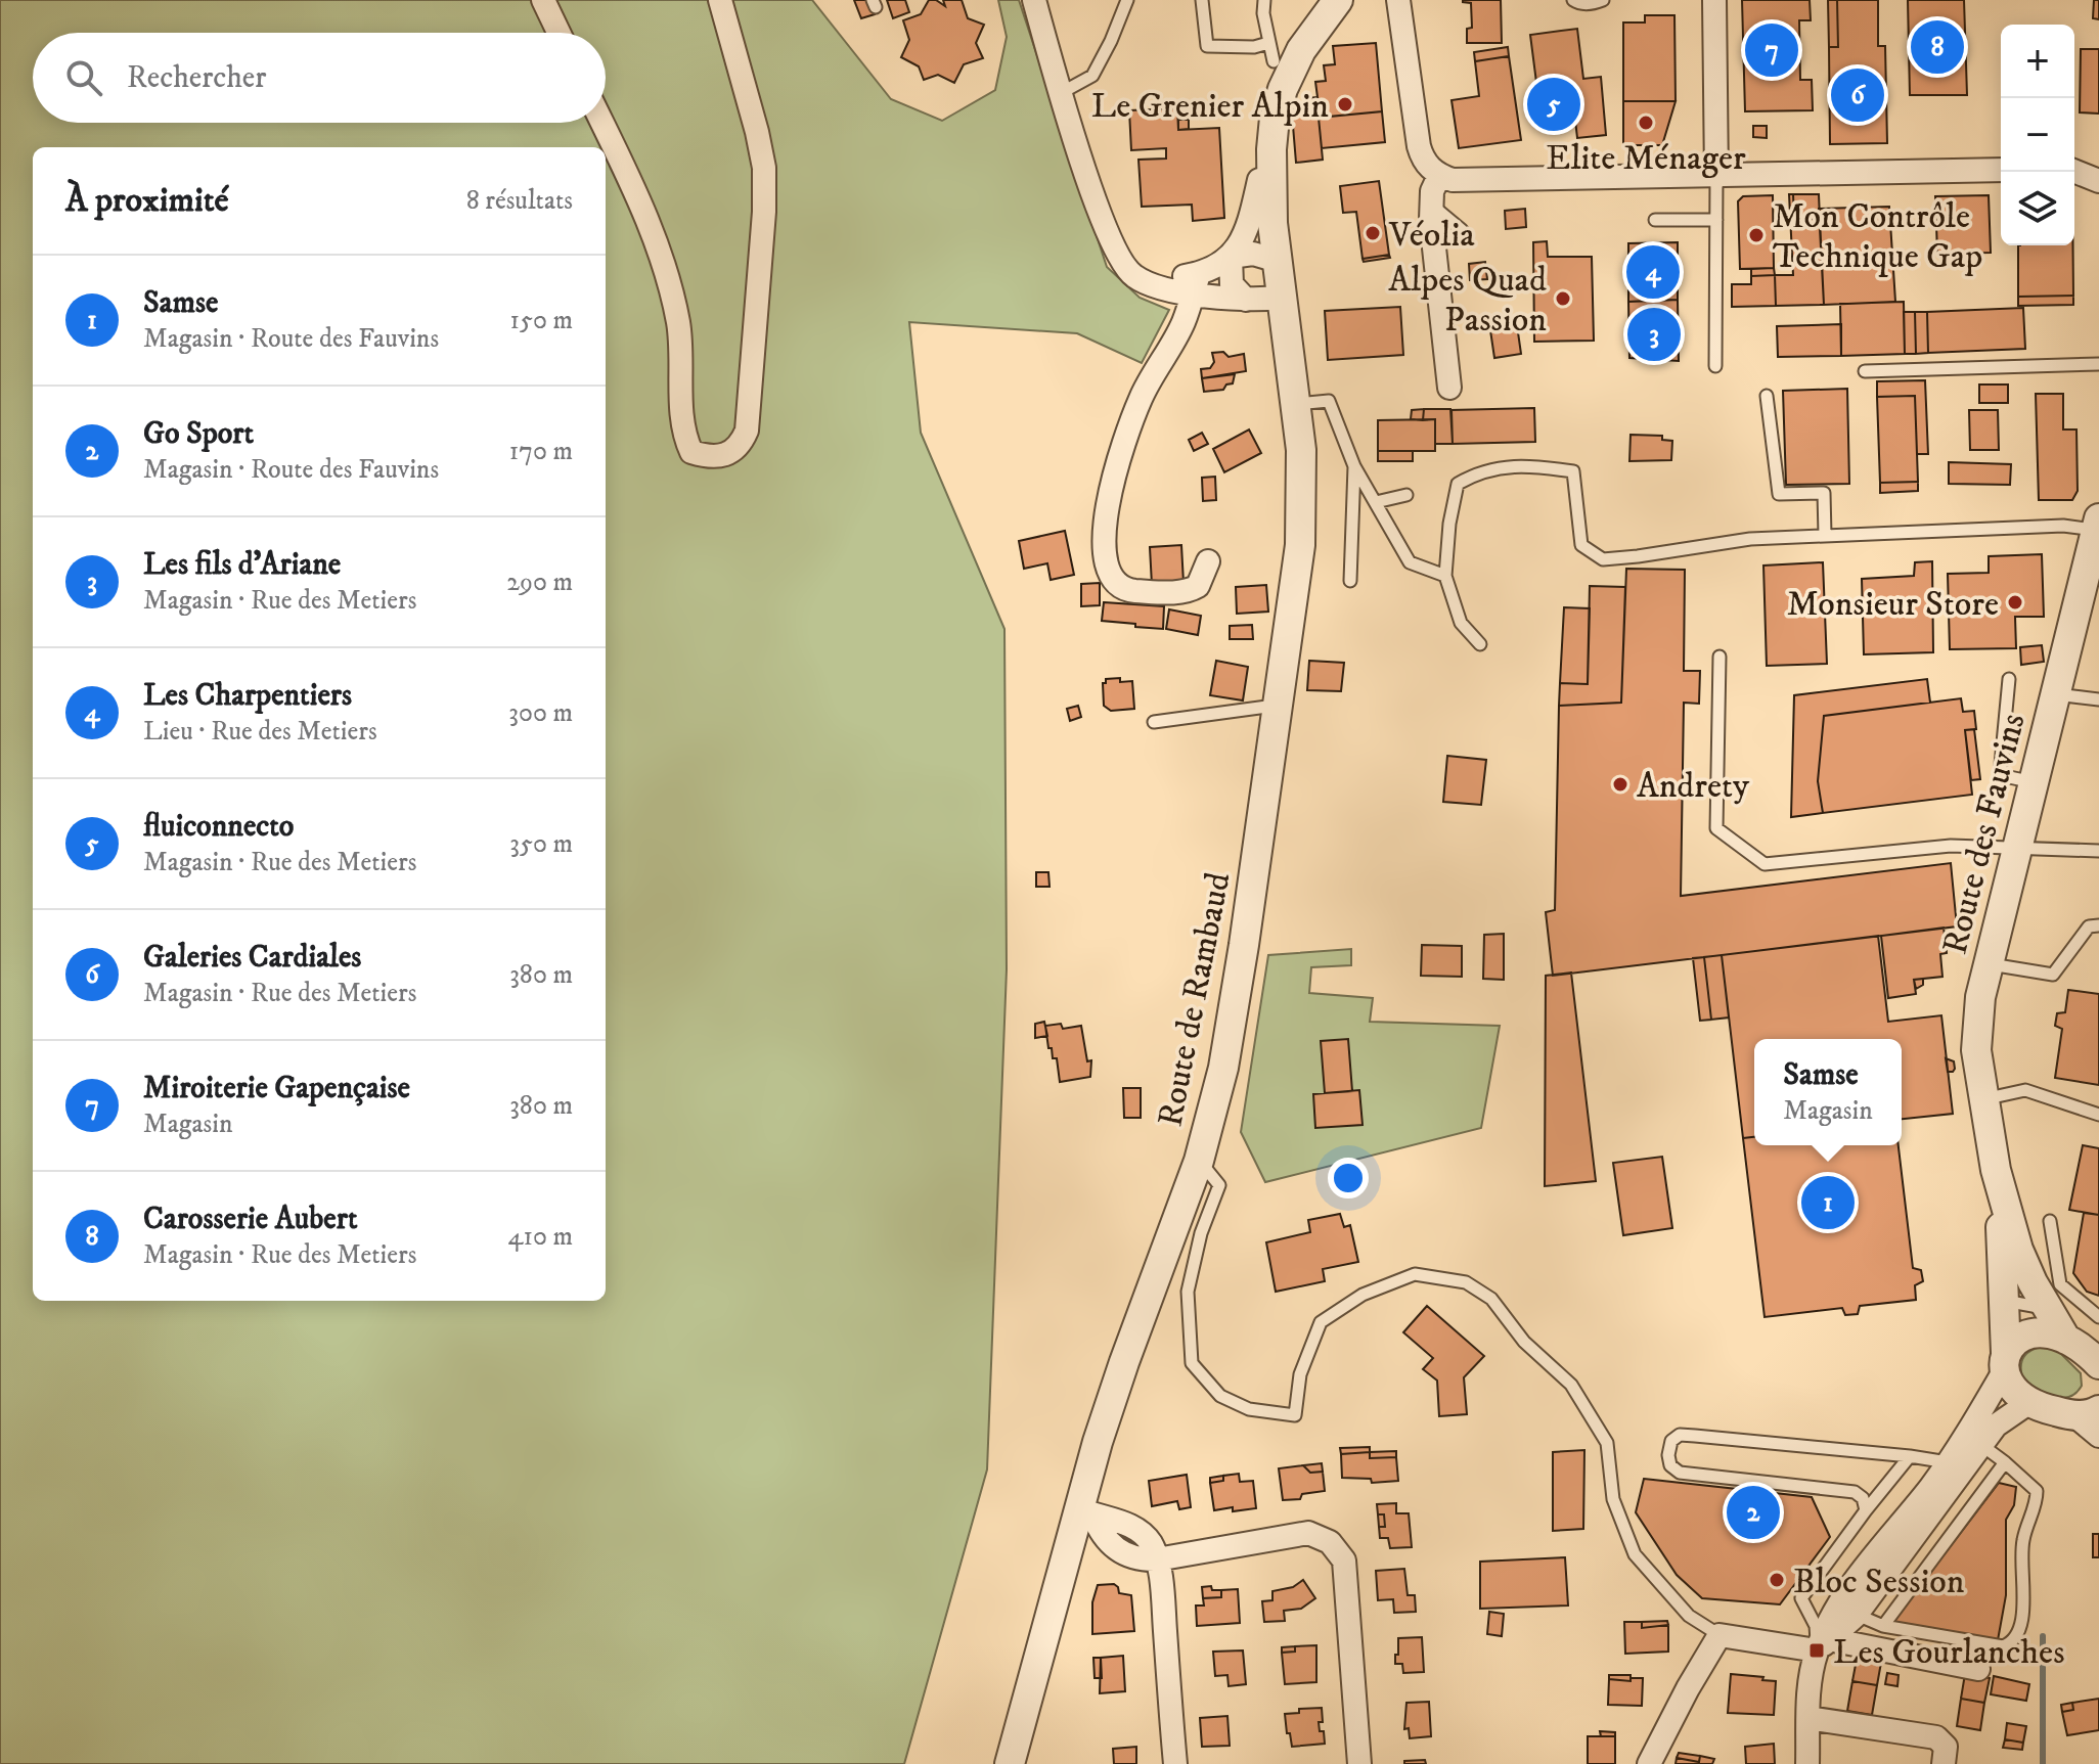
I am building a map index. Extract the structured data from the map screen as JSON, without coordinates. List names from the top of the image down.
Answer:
{
  "streets": {
    "street": ["Route des Fauvins", "Route de Rambaud"]
  },
  "places": {
    "other": [
      "Le Grenier Alpin",
      "Elite Ménager",
      "Véolia",
      "Mon Contrôle Technique Gap",
      "Alpes Quad Passion",
      "Monsieur Store",
      "Andrety",
      "Bloc Session"
    ],
    "transit": ["Les Gourlanches"]
  },
  "page": {
    "pins": [
      "8",
      "7",
      "6",
      "5",
      "4",
      "3",
      "1",
      "2"
    ],
    "map_buttons": ["+", "−"],
    "search": "Rechercher",
    "heading": ["À proximité", "8 résultats"],
    "list": [
      {
        "mark": "1",
        "name": "Samse",
        "note": "Magasin · Route des Fauvins",
        "value": "150 m"
      },
      {
        "mark": "2",
        "name": "Go Sport",
        "note": "Magasin · Route des Fauvins",
        "value": "170 m"
      },
      {
        "mark": "3",
        "name": "Les fils d'Ariane",
        "note": "Magasin · Rue des Metiers",
        "value": "290 m"
      },
      {
        "mark": "4",
        "name": "Les Charpentiers",
        "note": "Lieu · Rue des Metiers",
        "value": "300 m"
      },
      {
        "mark": "5",
        "name": "fluiconnecto",
        "note": "Magasin · Rue des Metiers",
        "value": "350 m"
      },
      {
        "mark": "6",
        "name": "Galeries Cardiales",
        "note": "Magasin · Rue des Metiers",
        "value": "380 m"
      },
      {
        "mark": "7",
        "name": "Miroiterie Gapençaise",
        "note": "Magasin",
        "value": "380 m"
      },
      {
        "mark": "8",
        "name": "Carosserie Aubert",
        "note": "Magasin · Rue des Metiers",
        "value": "410 m"
      }
    ],
    "popup": ["Samse", "Magasin"]
  }
}
